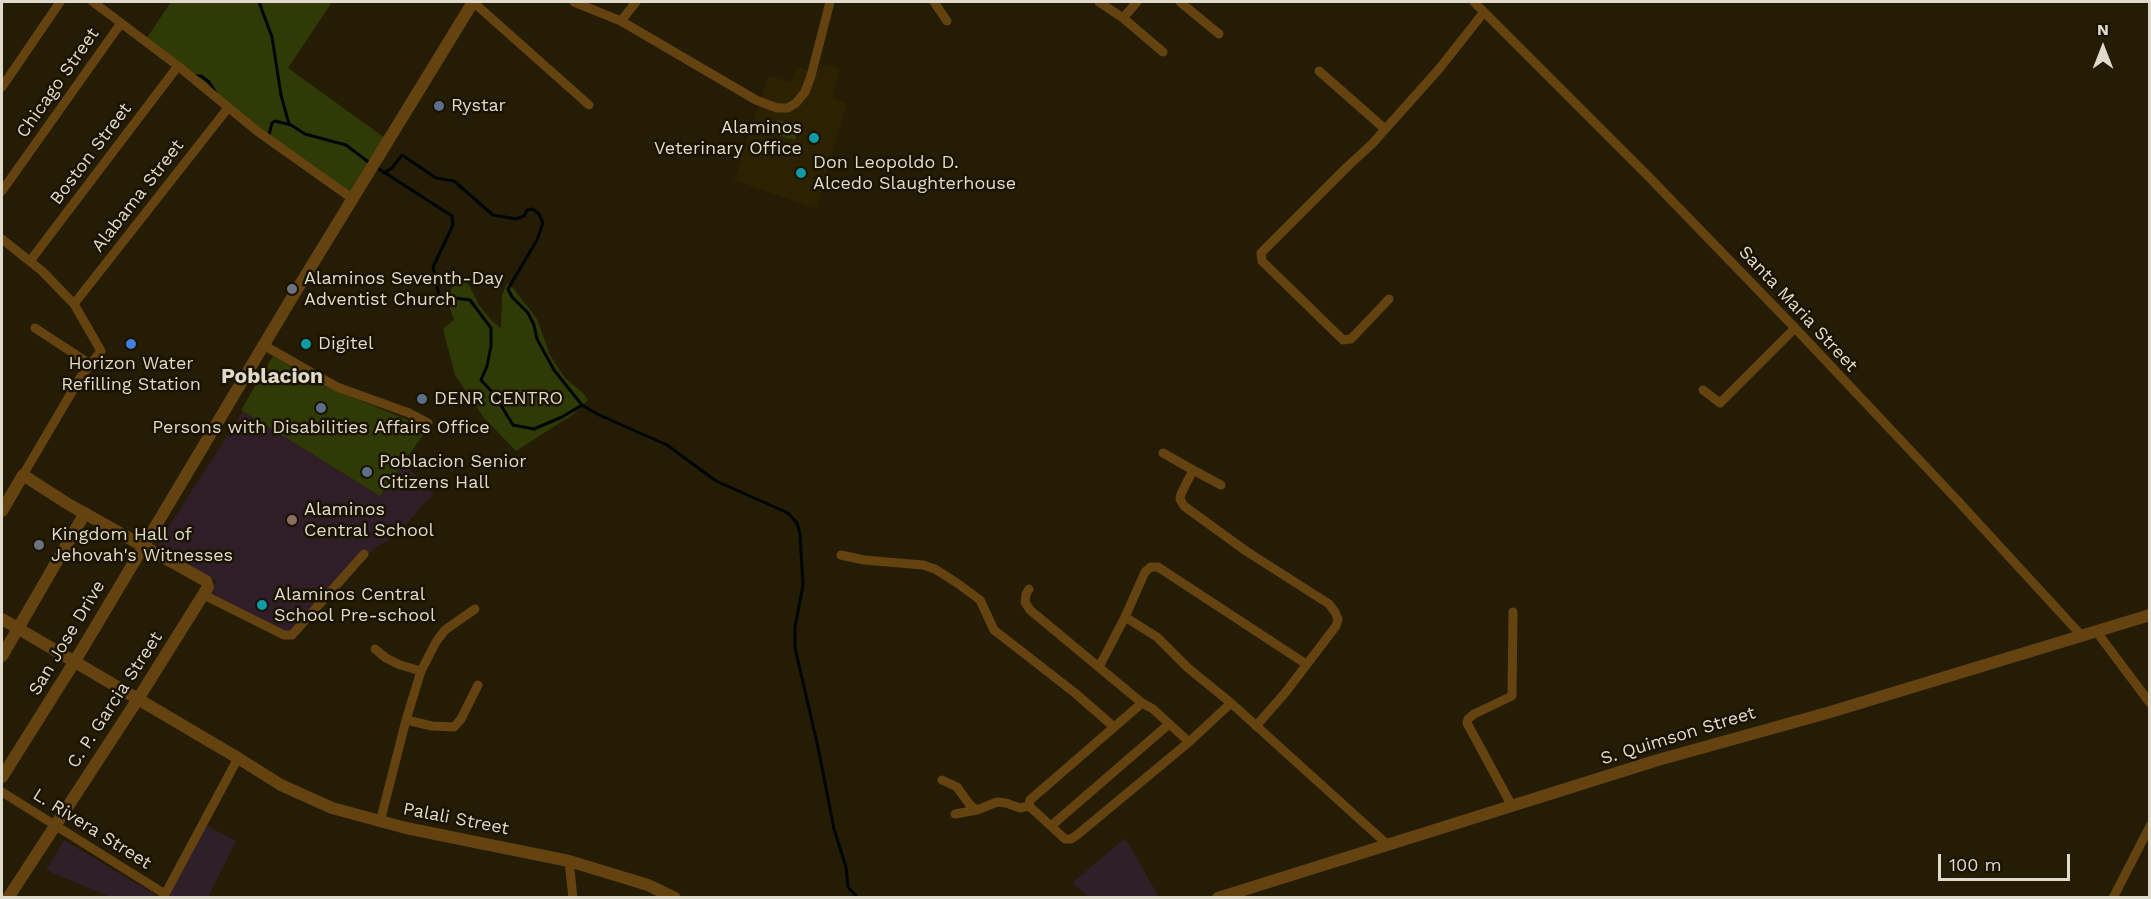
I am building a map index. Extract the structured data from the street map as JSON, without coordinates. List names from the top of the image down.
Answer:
{
  "streets": {
    "street": [
      "Chicago Street",
      "Boston Street",
      "Alabama Street",
      "Santa Maria Street",
      "San Jose Drive",
      "C. P. Garcia Street",
      "S. Quimson Street",
      "Palali Street",
      "L. Rivera Street"
    ]
  },
  "crossings": [
    ["Santa Maria Street", "S. Quimson Street"],
    ["San Jose Drive", "Palali Street"],
    ["C. P. Garcia Street", "Palali Street"],
    ["C. P. Garcia Street", "L. Rivera Street"]
  ],
  "districts": ["Poblacion"],
  "places": [
    "Rystar",
    "Alaminos Veterinary Office",
    "Don Leopoldo D. Alcedo Slaughterhouse",
    "Alaminos Seventh-Day Adventist Church",
    "Horizon Water Refilling Station",
    "Digitel",
    "DENR CENTRO",
    "Persons with Disabilities Affairs Office",
    "Poblacion Senior Citizens Hall",
    "Alaminos Central School",
    "Kingdom Hall of Jehovah's Witnesses",
    "Alaminos Central School Pre-school"
  ],
  "scale_bar": "100 m",
  "north": "top"
}
